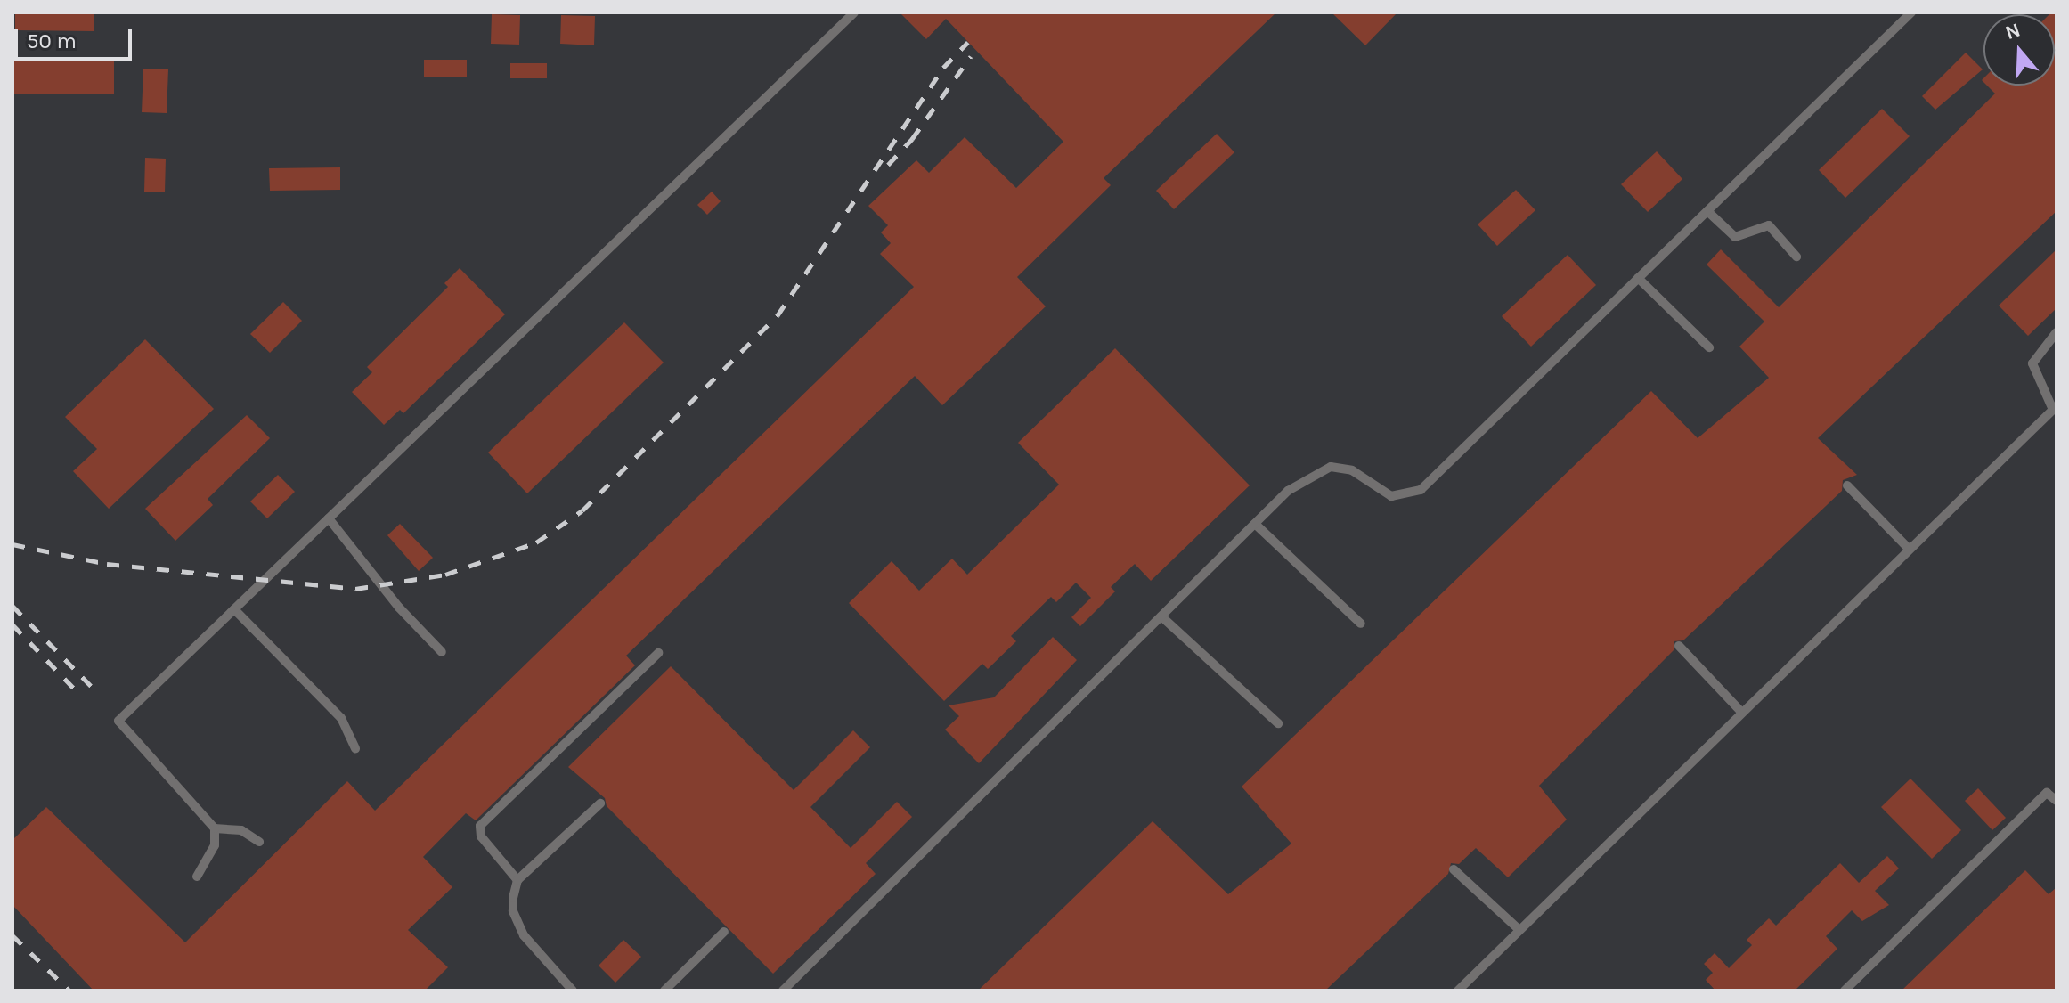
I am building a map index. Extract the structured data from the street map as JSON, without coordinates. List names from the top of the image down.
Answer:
{
  "scale_bar": "50 m",
  "north": "top"
}
